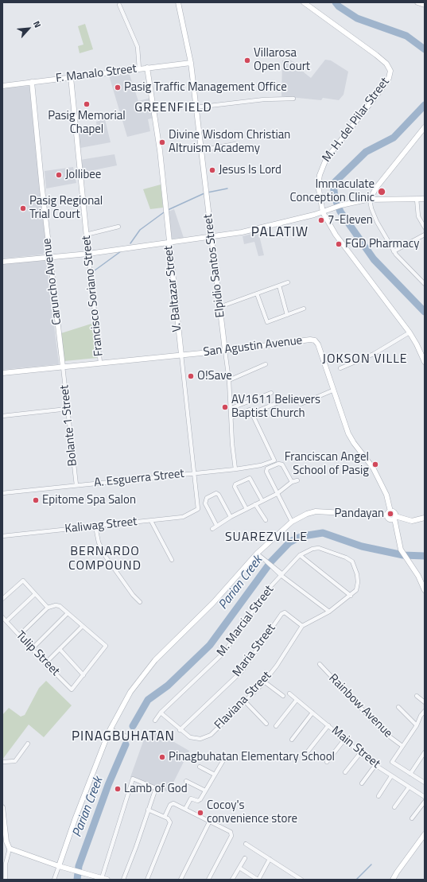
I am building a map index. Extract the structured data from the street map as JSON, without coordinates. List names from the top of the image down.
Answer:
{
  "streets": {
    "street": [
      "F. Manalo Street",
      "M. H. del Pilar Street",
      "Elpidio Santos Street",
      "Caruncho Avenue",
      "V. Baltazar Street",
      "Francisco Soriano Street",
      "San Agustin Avenue",
      "Bolante 1 Street",
      "A. Esguerra Street",
      "Kaliwag Street",
      "M. Marcial Street",
      "Maria Street",
      "Tulip Street",
      "Flaviana Street",
      "Rainbow Avenue",
      "Main Street"
    ]
  },
  "crossings": [
    ["F. Manalo Street", "Elpidio Santos Street"],
    ["F. Manalo Street", "Caruncho Avenue"],
    ["F. Manalo Street", "V. Baltazar Street"],
    ["F. Manalo Street", "Francisco Soriano Street"],
    ["Elpidio Santos Street", "San Agustin Avenue"],
    ["Elpidio Santos Street", "A. Esguerra Street"],
    ["Caruncho Avenue", "San Agustin Avenue"],
    ["Caruncho Avenue", "Bolante 1 Street"],
    ["V. Baltazar Street", "San Agustin Avenue"],
    ["V. Baltazar Street", "A. Esguerra Street"],
    ["V. Baltazar Street", "Kaliwag Street"],
    ["Francisco Soriano Street", "San Agustin Avenue"],
    ["San Agustin Avenue", "Bolante 1 Street"],
    ["Bolante 1 Street", "A. Esguerra Street"],
    ["M. Marcial Street", "Flaviana Street"],
    ["Maria Street", "Flaviana Street"]
  ],
  "districts": [
    "GREENFIELD",
    "PALATIW",
    "JOKSON VILLE",
    "SUAREZVILLE",
    "BERNARDO COMPOUND",
    "PINAGBUHATAN"
  ],
  "water": ["Parian Creek"],
  "places": [
    "Villarosa Open Court",
    "Pasig Traffic Management Office",
    "Pasig Memorial Chapel",
    "Divine Wisdom Christian Altruism Academy",
    "Jesus Is Lord",
    "Jollibee",
    "Immaculate Conception Clinic",
    "Pasig Regional Trial Court",
    "7-Eleven",
    "FGD Pharmacy",
    "O!Save",
    "AV1611 Believers Baptist Church",
    "Franciscan Angel School of Pasig",
    "Epitome Spa Salon",
    "Pandayan",
    "Pinagbuhatan Elementary School",
    "Lamb of God",
    "Cocoy's convenience store"
  ],
  "north": "top right"
}
